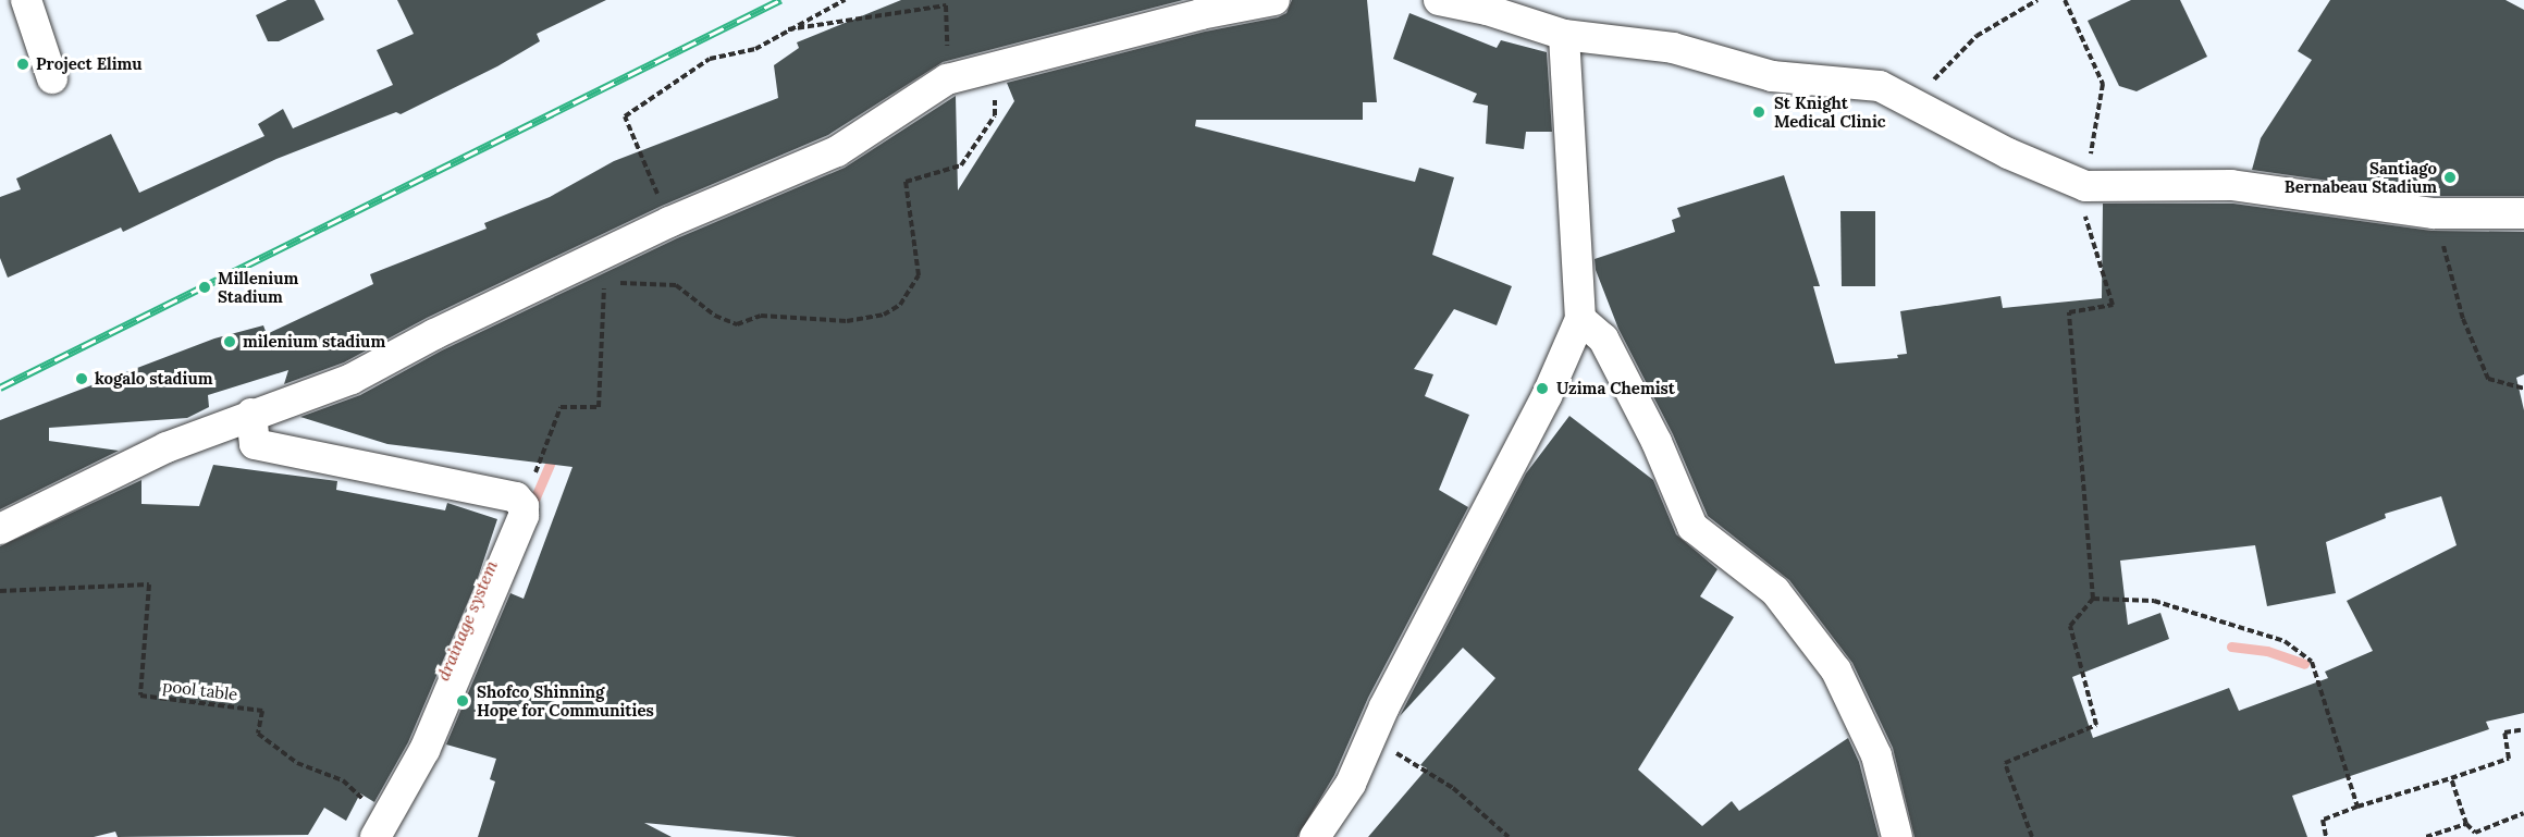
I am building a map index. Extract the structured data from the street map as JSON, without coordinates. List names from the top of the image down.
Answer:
{
  "streets": {
    "path": ["pool table"]
  },
  "water": ["drainage system"],
  "places": [
    "Project Elimu",
    "St Knight Medical Clinic",
    "Santiago Bernabeau Stadium",
    "Millenium Stadium",
    "milenium stadium",
    "kogalo stadium",
    "Uzima Chemist",
    "Shofco Shinning Hope for Communities"
  ]
}
